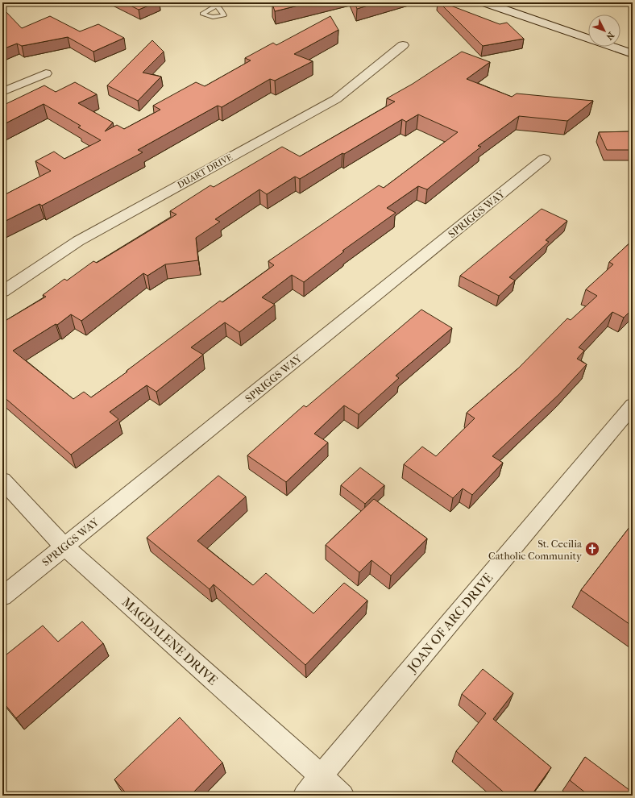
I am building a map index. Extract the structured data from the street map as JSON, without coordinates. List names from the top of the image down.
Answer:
{
  "streets": {
    "street": [
      "DUART DRIVE",
      "SPRIGGS WAY",
      "JOAN OF ARC DRIVE",
      "MAGDALENE DRIVE"
    ]
  },
  "crossings": [
    ["SPRIGGS WAY", "MAGDALENE DRIVE"],
    ["JOAN OF ARC DRIVE", "MAGDALENE DRIVE"]
  ],
  "places": {
    "church": ["St. Cecilia Catholic Community"]
  },
  "north": "bottom right"
}
